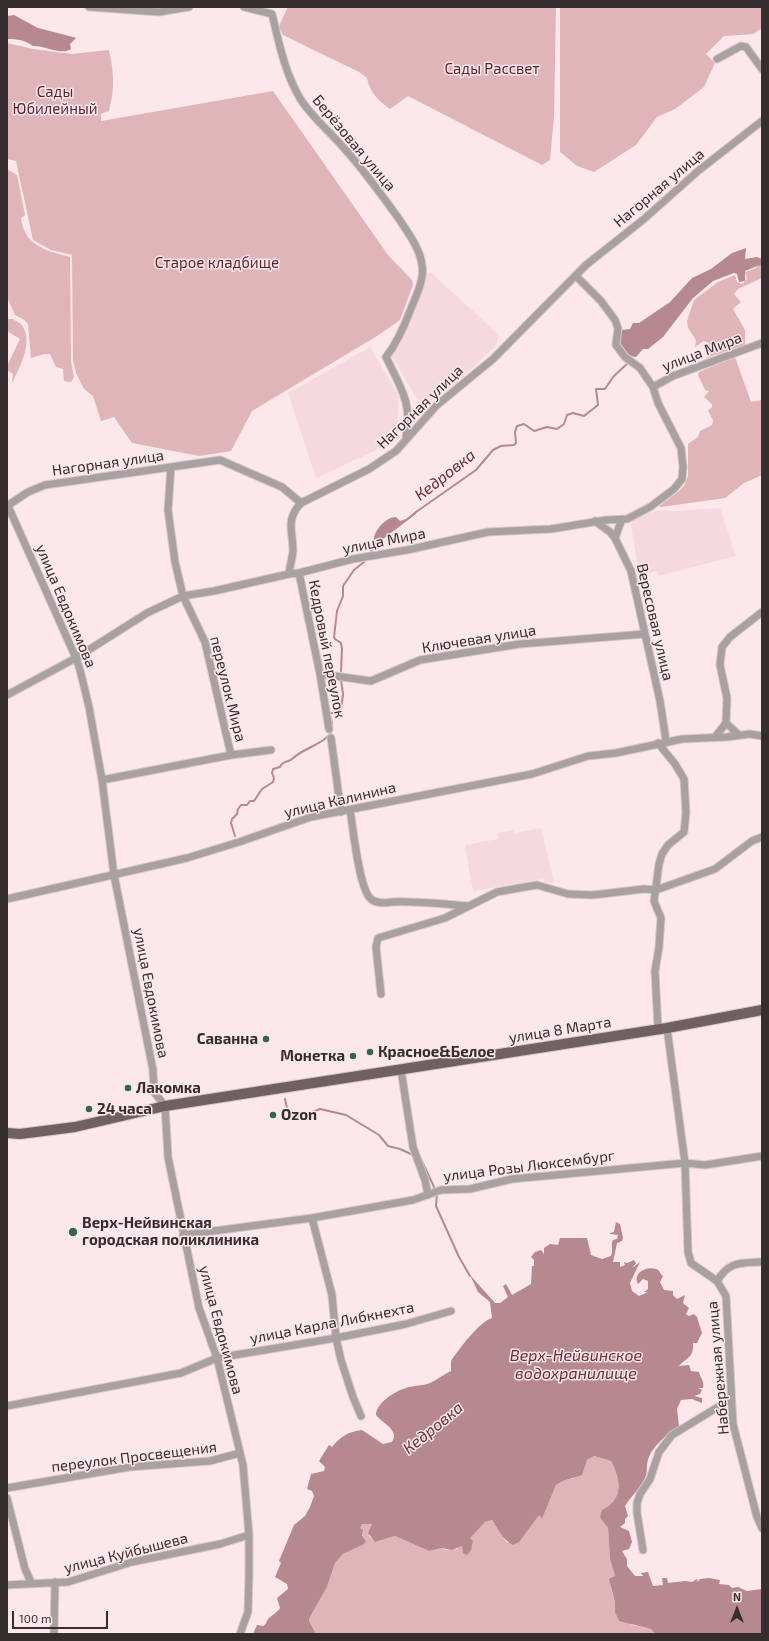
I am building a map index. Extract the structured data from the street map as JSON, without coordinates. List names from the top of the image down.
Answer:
{
  "streets": {
    "main road": ["улица 8 Марта"],
    "street": [
      "Берёзовая улица",
      "Нагорная улица",
      "улица Мира",
      "улица Евдокимова",
      "Вересовая улица",
      "Ключевая улица",
      "Кедровый переулок",
      "переулок Мира",
      "улица Калинина",
      "улица Розы Люксембург",
      "улица Карла Либкнехта",
      "Набережная улица",
      "переулок Просвещения",
      "улица Куйбышева"
    ]
  },
  "crossings": [
    ["Берёзовая улица", "Нагорная улица"],
    ["Нагорная улица", "улица Мира"],
    ["Нагорная улица", "улица Евдокимова"],
    ["Нагорная улица", "переулок Мира"],
    ["улица Мира", "улица Евдокимова"],
    ["улица Мира", "Вересовая улица"],
    ["улица Мира", "Кедровый переулок"],
    ["улица Мира", "переулок Мира"],
    ["улица Евдокимова", "улица Калинина"],
    ["улица Евдокимова", "улица 8 Марта"],
    ["улица Евдокимова", "улица Розы Люксембург"],
    ["улица Евдокимова", "улица Карла Либкнехта"],
    ["улица Евдокимова", "переулок Просвещения"],
    ["улица Евдокимова", "улица Куйбышева"],
    ["Вересовая улица", "Ключевая улица"],
    ["Вересовая улица", "улица Калинина"],
    ["Ключевая улица", "Кедровый переулок"],
    ["Кедровый переулок", "улица Калинина"],
    ["улица 8 Марта", "Набережная улица"],
    ["улица Розы Люксембург", "Набережная улица"]
  ],
  "water": ["Кедровка", "Верх-Нейвинское водохранилище"],
  "parks": ["Сады Рассвет", "Сады Юбилейный", "Старое кладбище"],
  "places": [
    "Саванна",
    "Красное&Белое",
    "Монетка",
    "Лакомка",
    "24 часа",
    "Ozon",
    "Верх-Нейвинская городская поликлиника"
  ],
  "scale_bar": "100 m",
  "north": "top"
}
